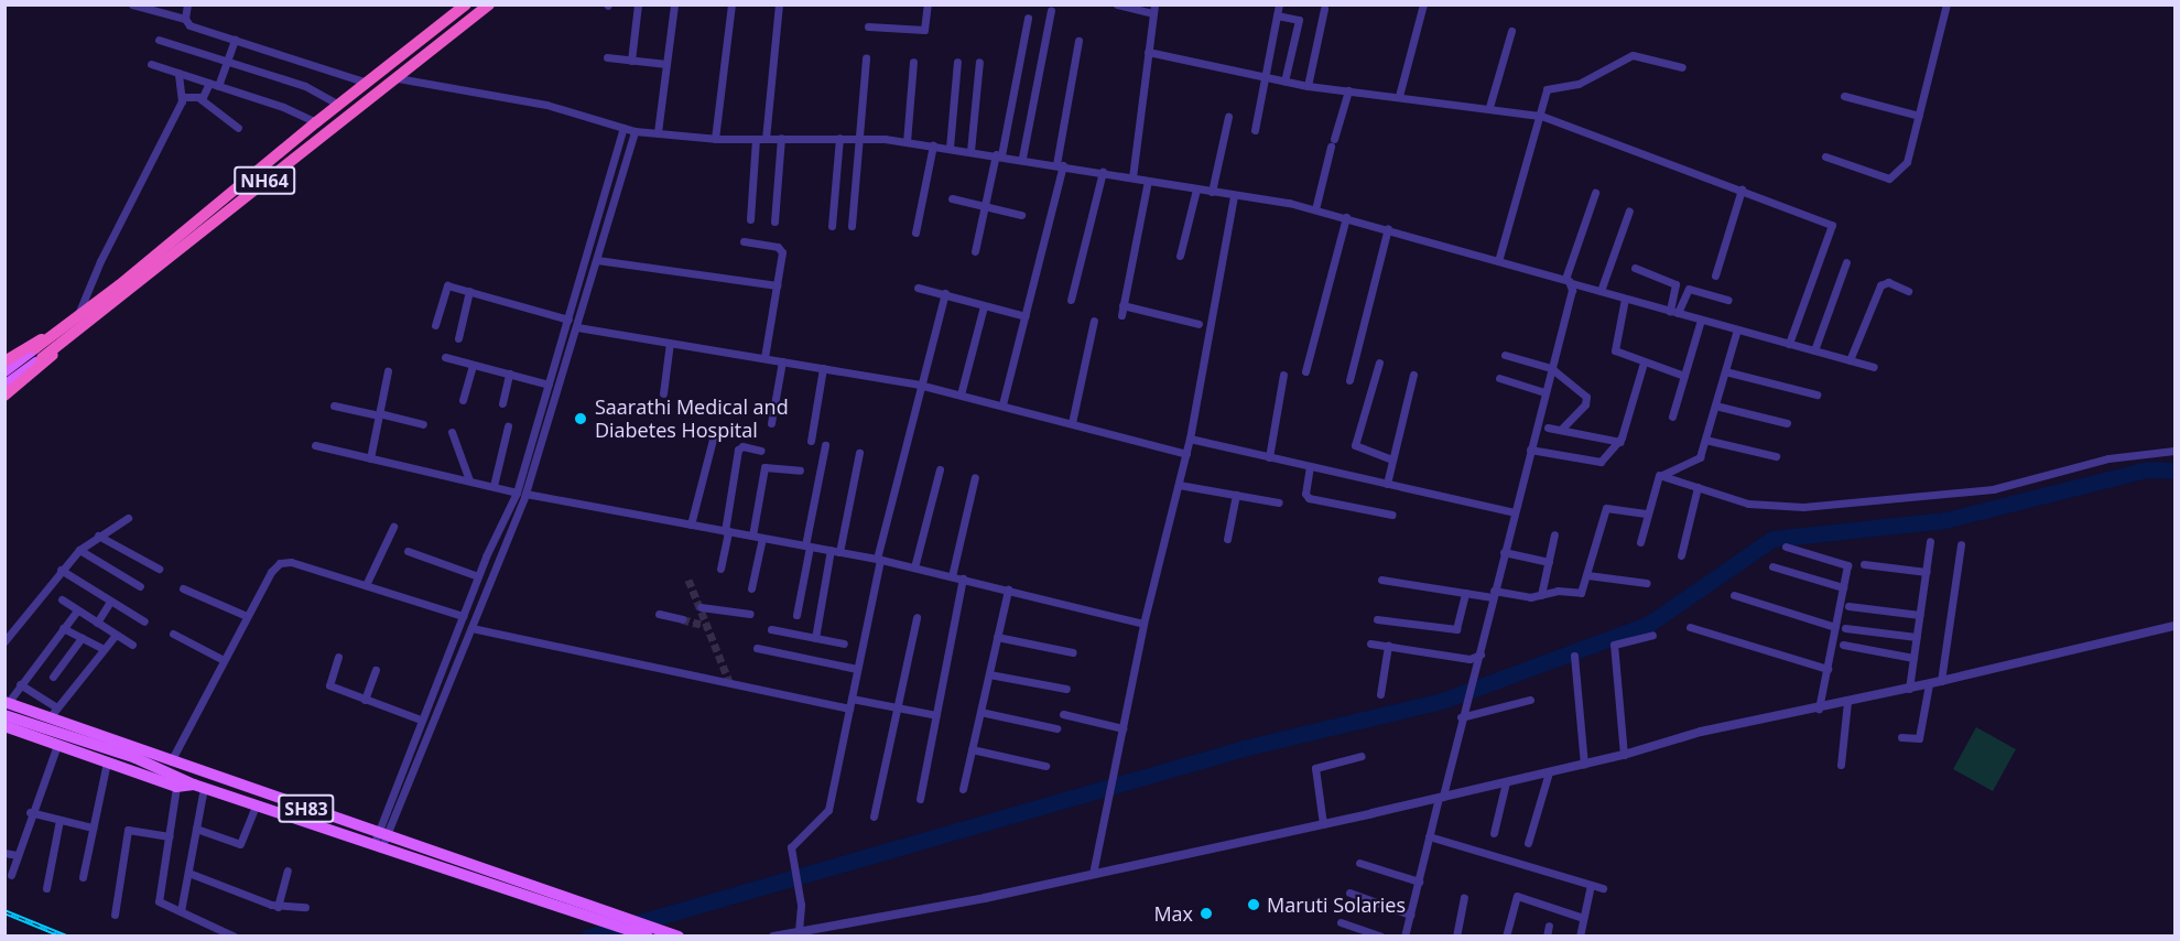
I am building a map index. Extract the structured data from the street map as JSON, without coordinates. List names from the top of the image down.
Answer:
{
  "streets": {
    "highway": ["NH64"],
    "main road": ["SH83"]
  },
  "places": ["Saarathi Medical and Diabetes Hospital", "Maruti Solaries", "Max"]
}
